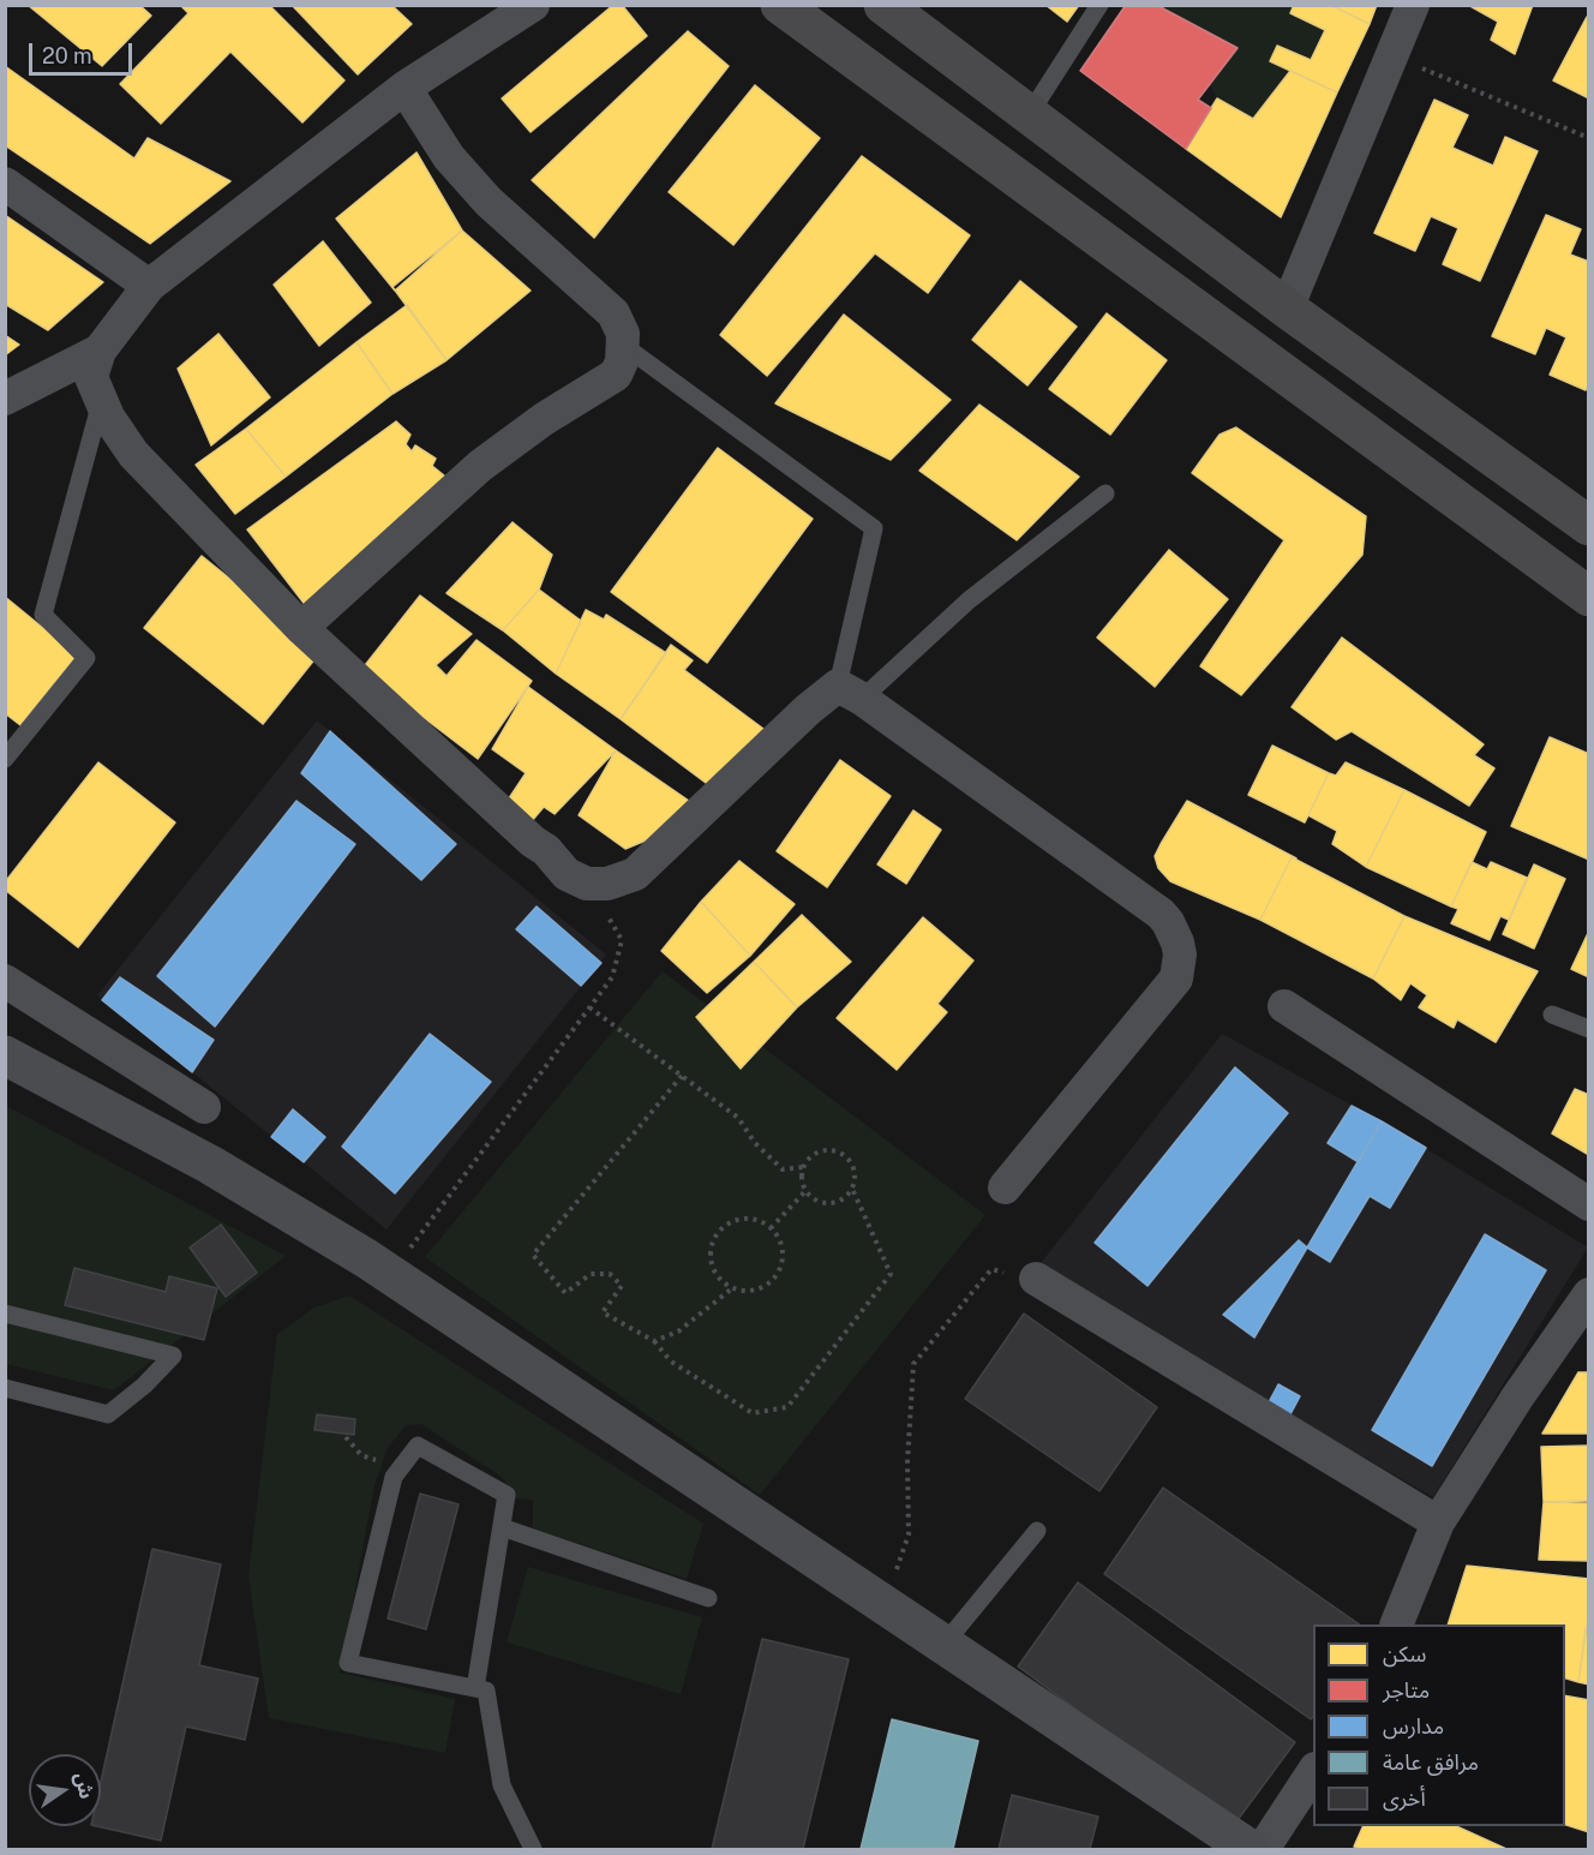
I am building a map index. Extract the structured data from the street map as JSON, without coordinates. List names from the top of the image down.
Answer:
{
  "legend": [
    "سكن",
    "متاجر",
    "مدارس",
    "مرافق عامة",
    "أخرى"
  ],
  "scale_bar": "20 m",
  "north": "right"
}
